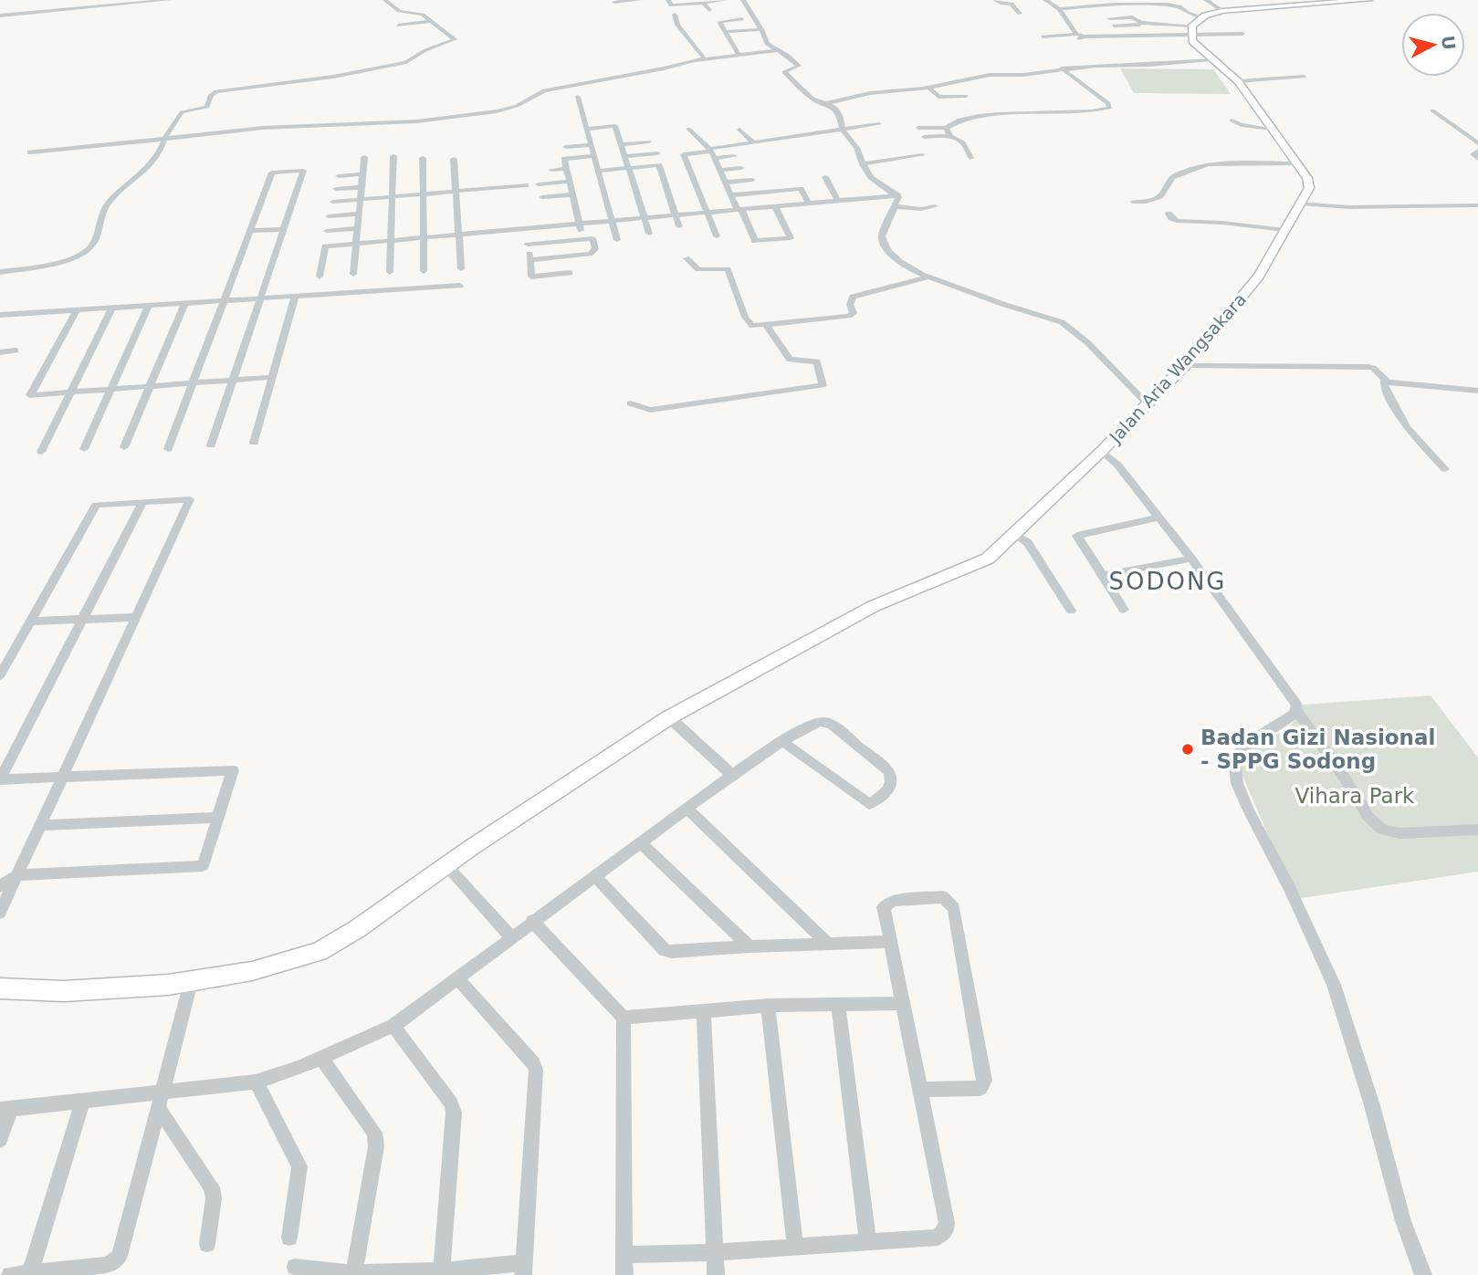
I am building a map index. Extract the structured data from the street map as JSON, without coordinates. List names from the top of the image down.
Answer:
{
  "streets": {
    "street": ["Jalan Aria Wangsakara"]
  },
  "districts": ["SODONG"],
  "parks": ["Vihara Park"],
  "places": ["Badan Gizi Nasional - SPPG Sodong"],
  "north": "right"
}
